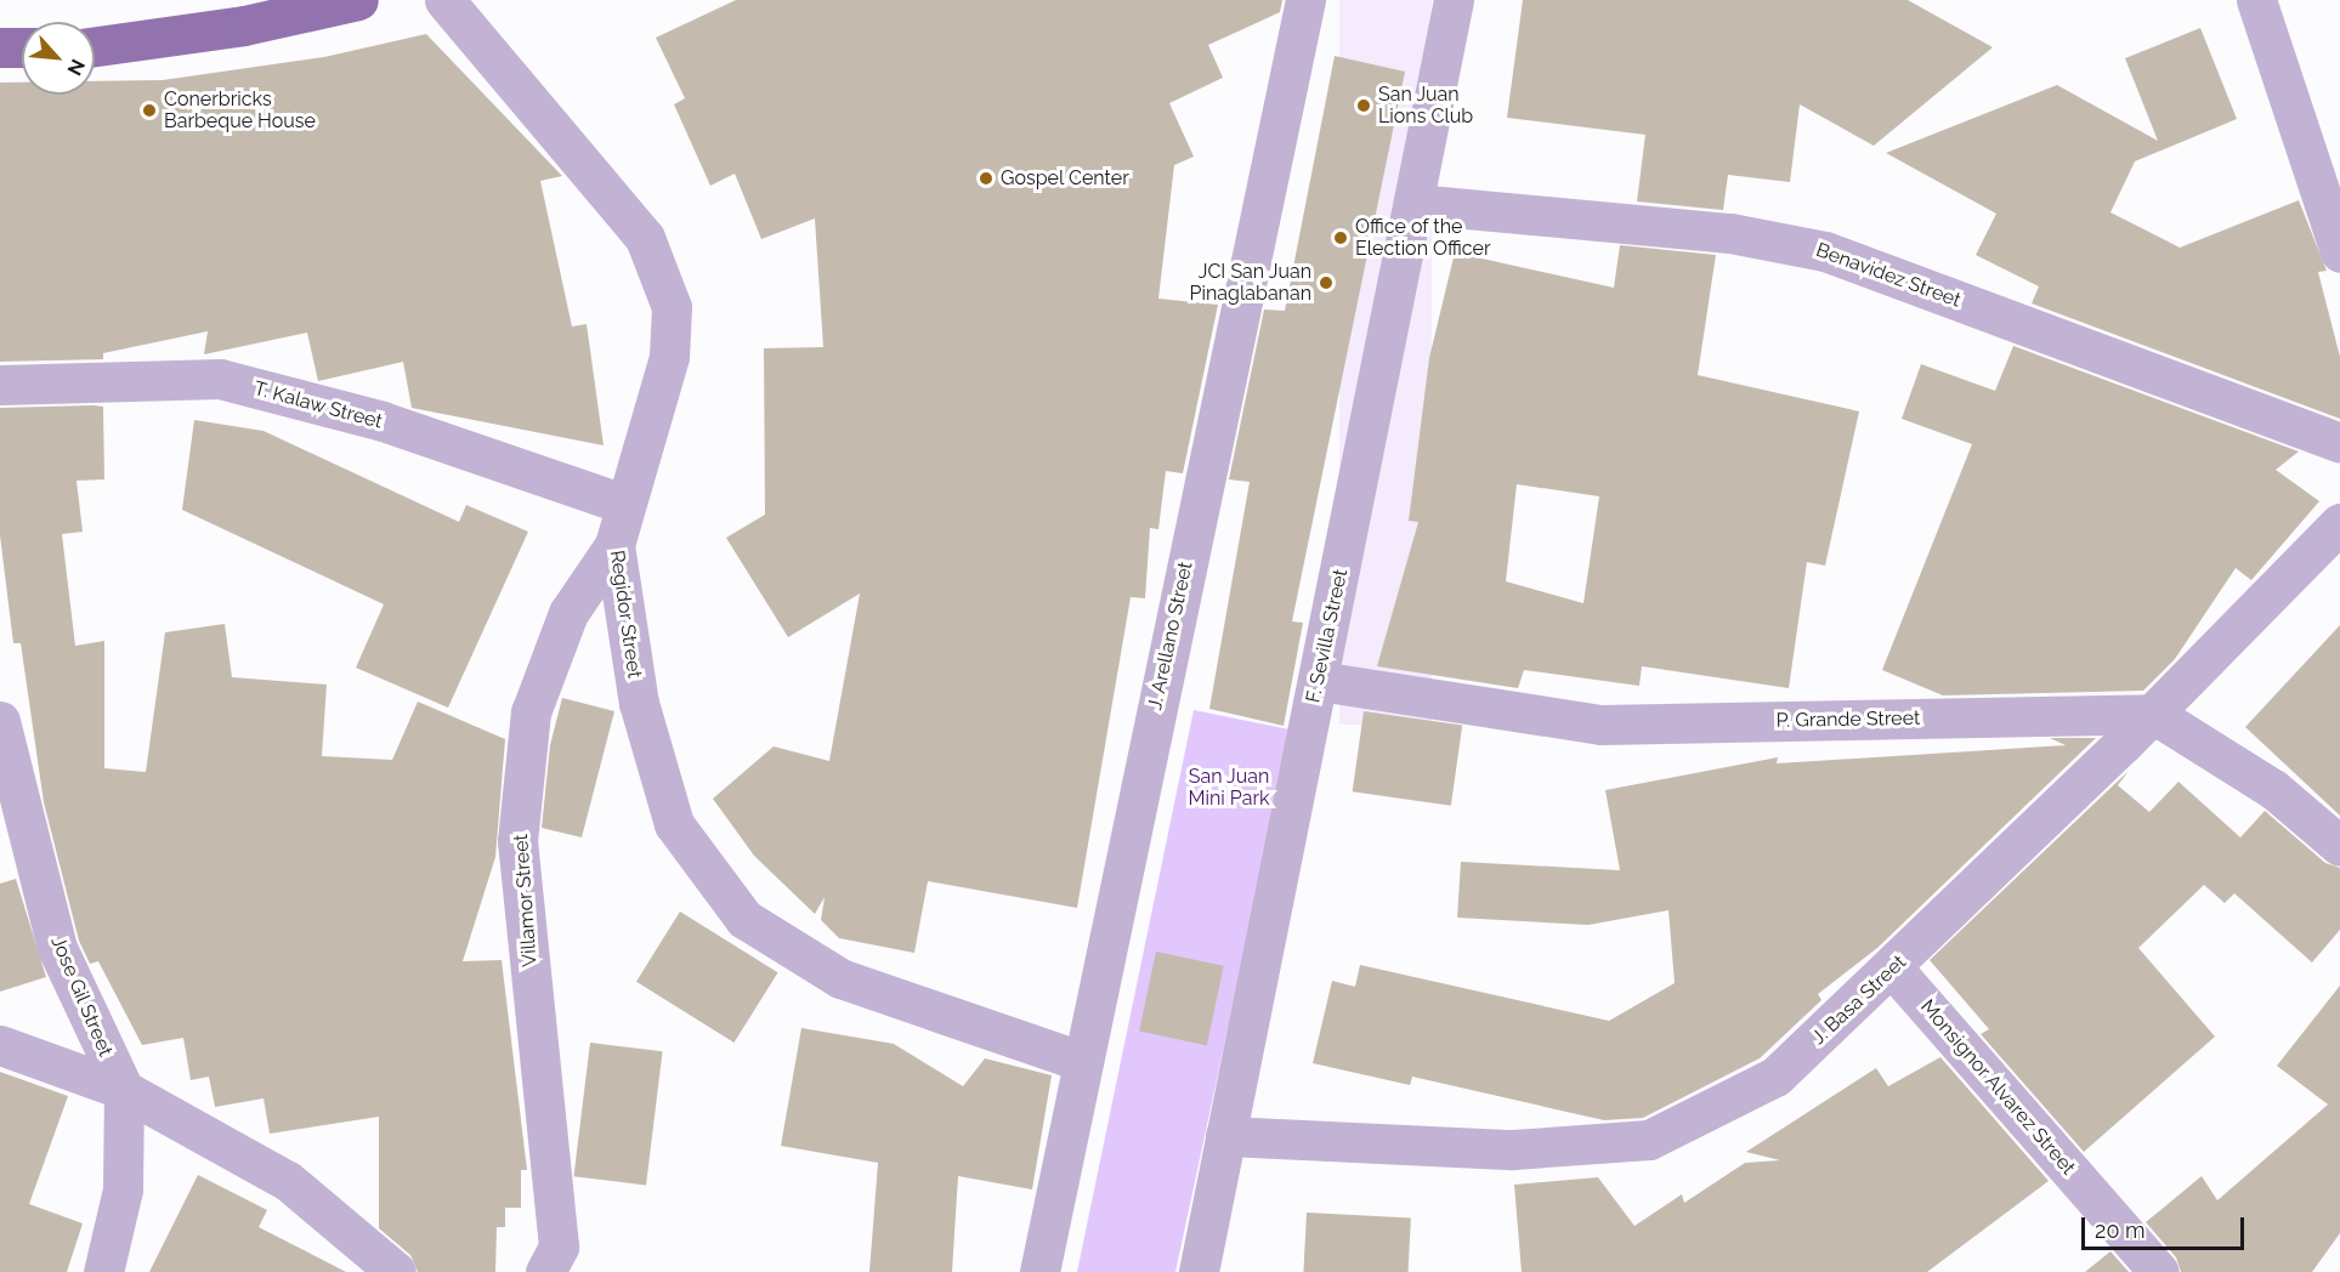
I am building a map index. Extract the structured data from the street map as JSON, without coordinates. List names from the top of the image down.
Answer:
{
  "streets": {
    "street": [
      "Benavidez Street",
      "T. Kalaw Street",
      "Regidor Street",
      "J. Arellano Street",
      "F. Sevilla Street",
      "P. Grande Street",
      "Villamor Street",
      "Jose Gil Street",
      "J. Basa Street",
      "Monsignor Alvarez Street"
    ]
  },
  "crossings": [
    ["Benavidez Street", "F. Sevilla Street"],
    ["T. Kalaw Street", "Regidor Street"],
    ["Regidor Street", "J. Arellano Street"],
    ["Regidor Street", "Villamor Street"],
    ["F. Sevilla Street", "P. Grande Street"],
    ["F. Sevilla Street", "J. Basa Street"],
    ["P. Grande Street", "J. Basa Street"],
    ["J. Basa Street", "Monsignor Alvarez Street"]
  ],
  "parks": ["San Juan Mini Park"],
  "places": [
    "San Juan Lions Club",
    "Conerbricks Barbeque House",
    "Gospel Center",
    "Office of the Election Officer",
    "JCI San Juan Pinaglabanan"
  ],
  "scale_bar": "20 m",
  "north": "bottom right"
}
